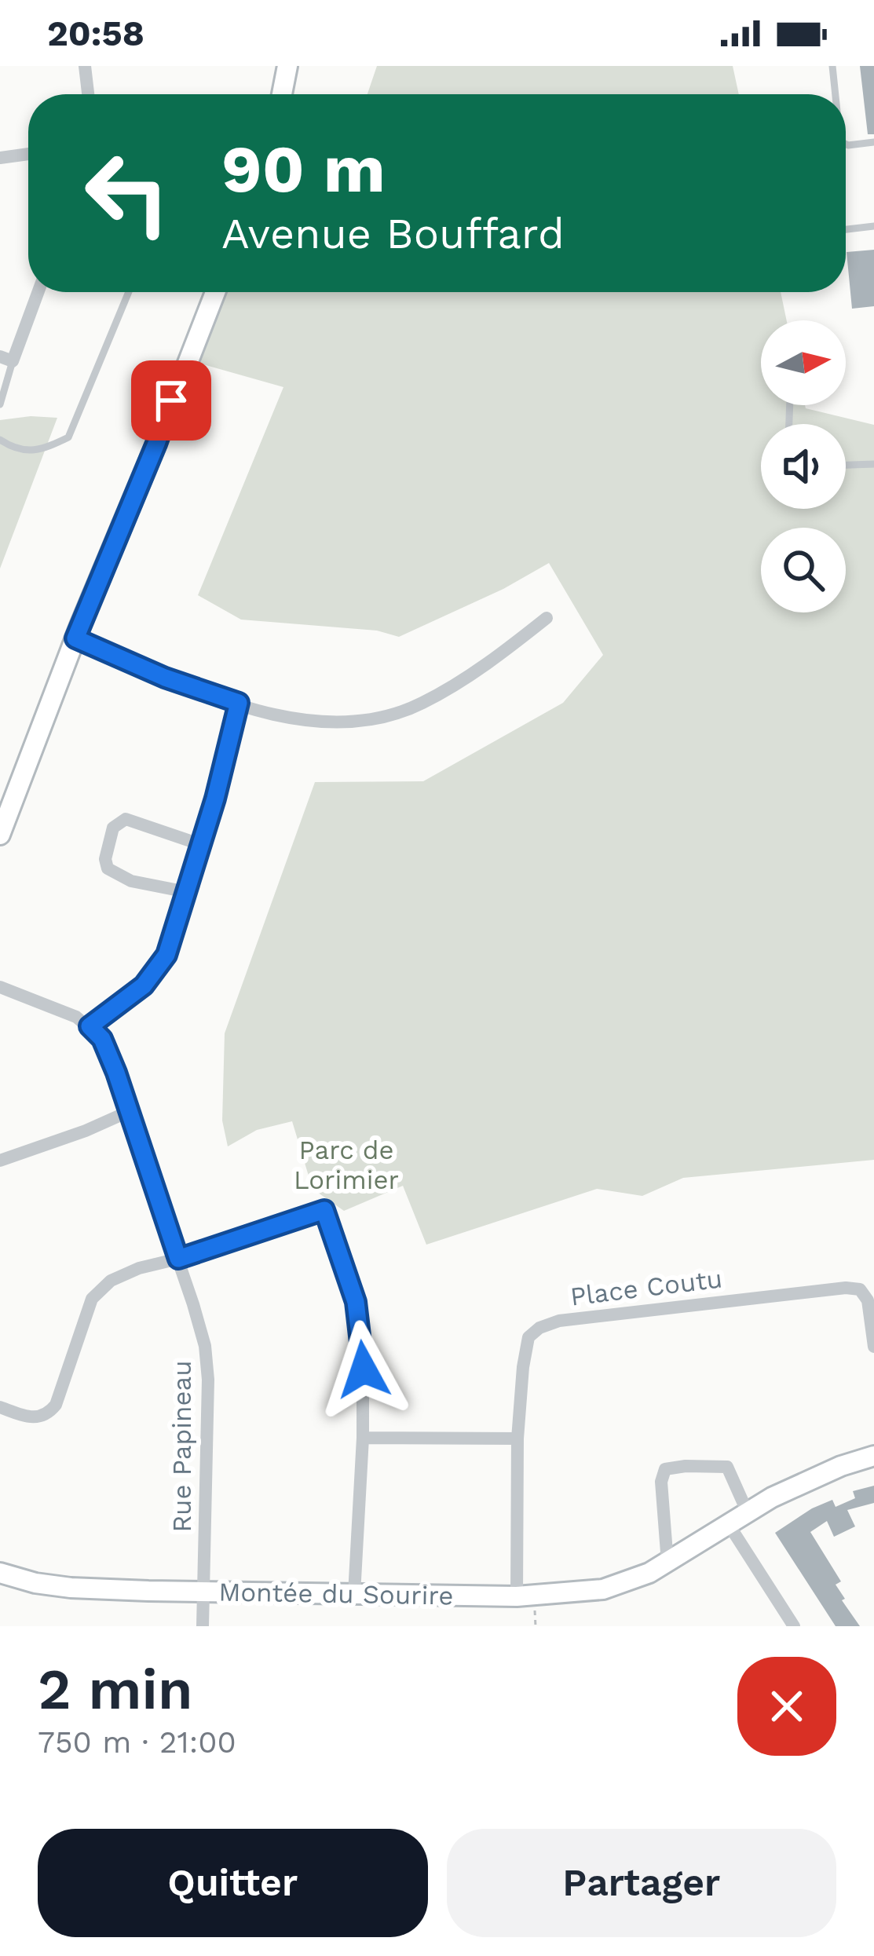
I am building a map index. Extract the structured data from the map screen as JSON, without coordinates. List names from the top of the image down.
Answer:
{
  "streets": {
    "street": ["Place Coutu", "Rue Papineau", "Montée du Sourire"]
  },
  "crossings": [
    ["Place Coutu", "Montée du Sourire"],
    ["Rue Papineau", "Montée du Sourire"]
  ],
  "parks": ["Parc de Lorimier"],
  "north": "right",
  "page": {
    "status": "20:58",
    "turn": ["90 m", "Avenue Bouffard"],
    "heading": ["2 min", "750 m · 21:00"],
    "buttons": ["Quitter", "Partager"]
  }
}
